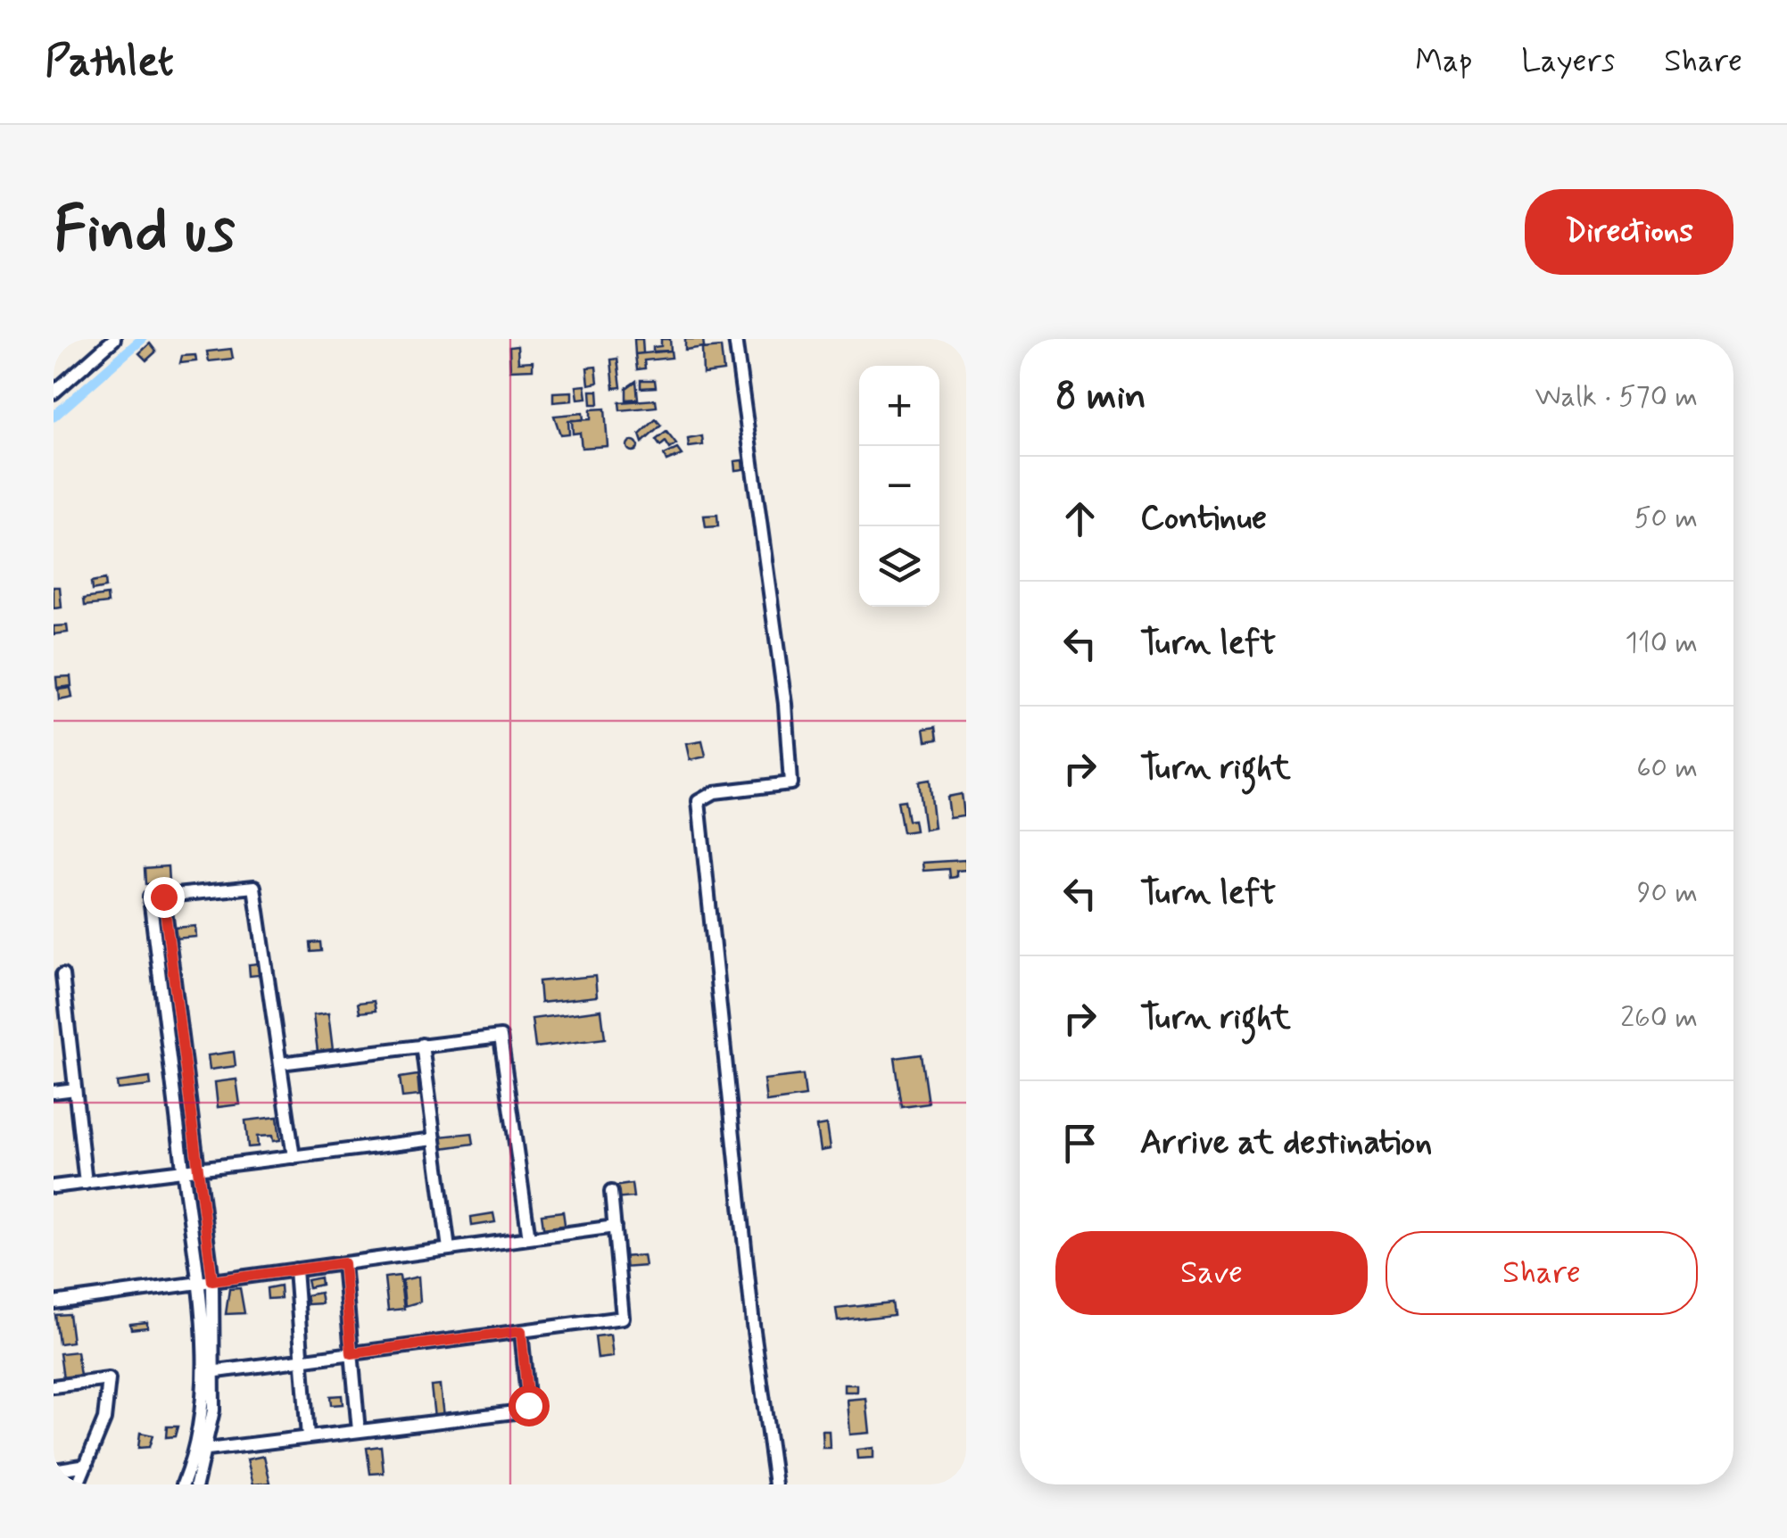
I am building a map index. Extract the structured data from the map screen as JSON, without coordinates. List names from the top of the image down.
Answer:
{
  "page": {
    "header": "Pathlet",
    "nav": ["Map", "Layers", "Share"],
    "buttons": [
      "Directions",
      ["Save", "Share"]
    ],
    "title": "Find us",
    "heading": ["8 min", "Walk · 570 m"],
    "map_buttons": ["+", "−"],
    "list": [
      ["Continue", "50 m"],
      ["Turn left", "110 m"],
      ["Turn right", "60 m"],
      ["Turn left", "90 m"],
      ["Turn right", "260 m"],
      "Arrive at destination"
    ]
  }
}
